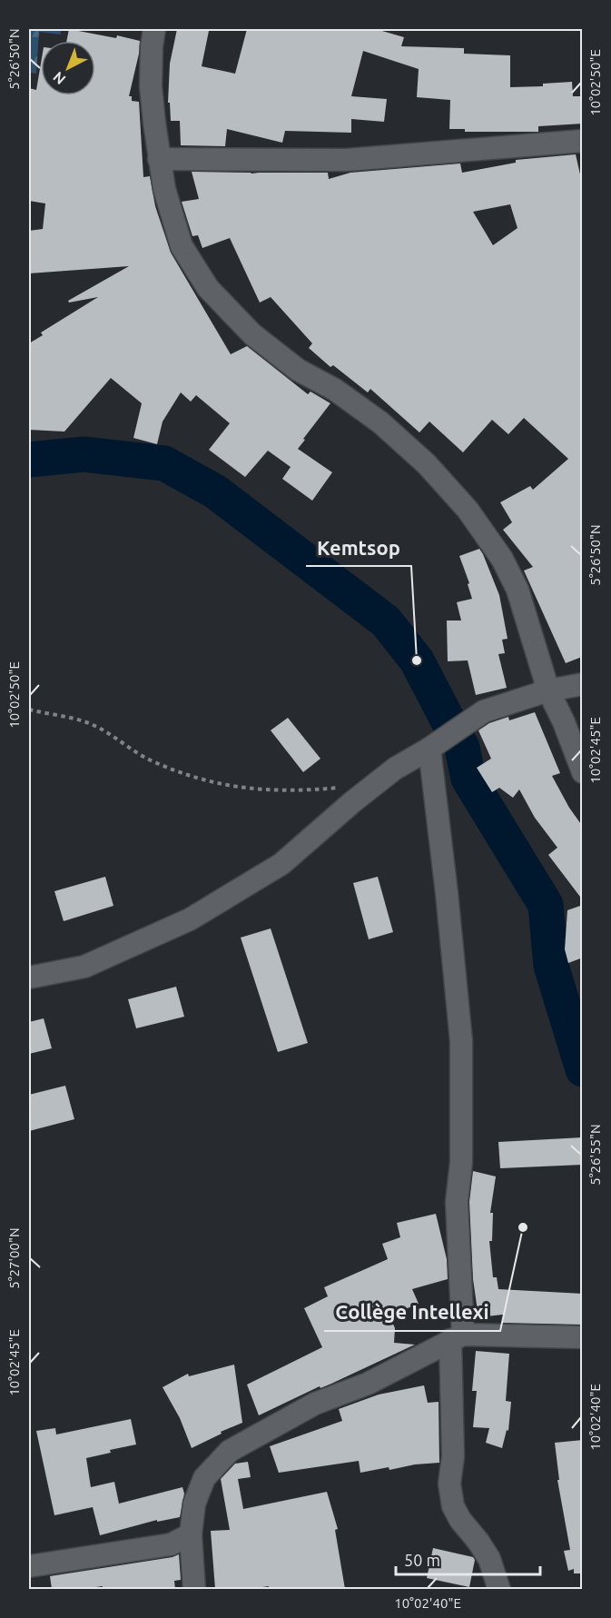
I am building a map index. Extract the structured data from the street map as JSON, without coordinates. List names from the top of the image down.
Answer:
{
  "places": ["Kemtsop", "Collège Intellexi"],
  "scale_bar": "50 m",
  "north": "bottom left",
  "coordinates": [
    "5°26'50\"N",
    "10°02'50\"E",
    "10°02'45\"E",
    "5°26'55\"N",
    "5°27'00\"N",
    "10°02'40\"E"
  ]
}
